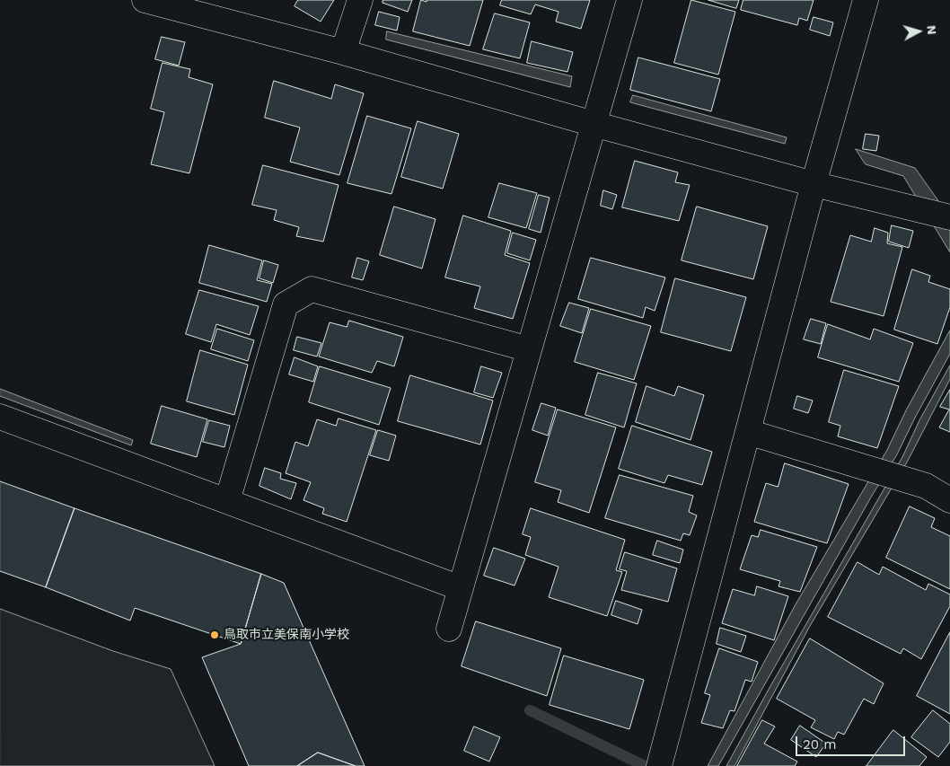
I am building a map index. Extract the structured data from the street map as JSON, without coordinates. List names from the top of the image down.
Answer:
{
  "places": ["鳥取市立美保南小学校"],
  "scale_bar": "20 m",
  "north": "right"
}
